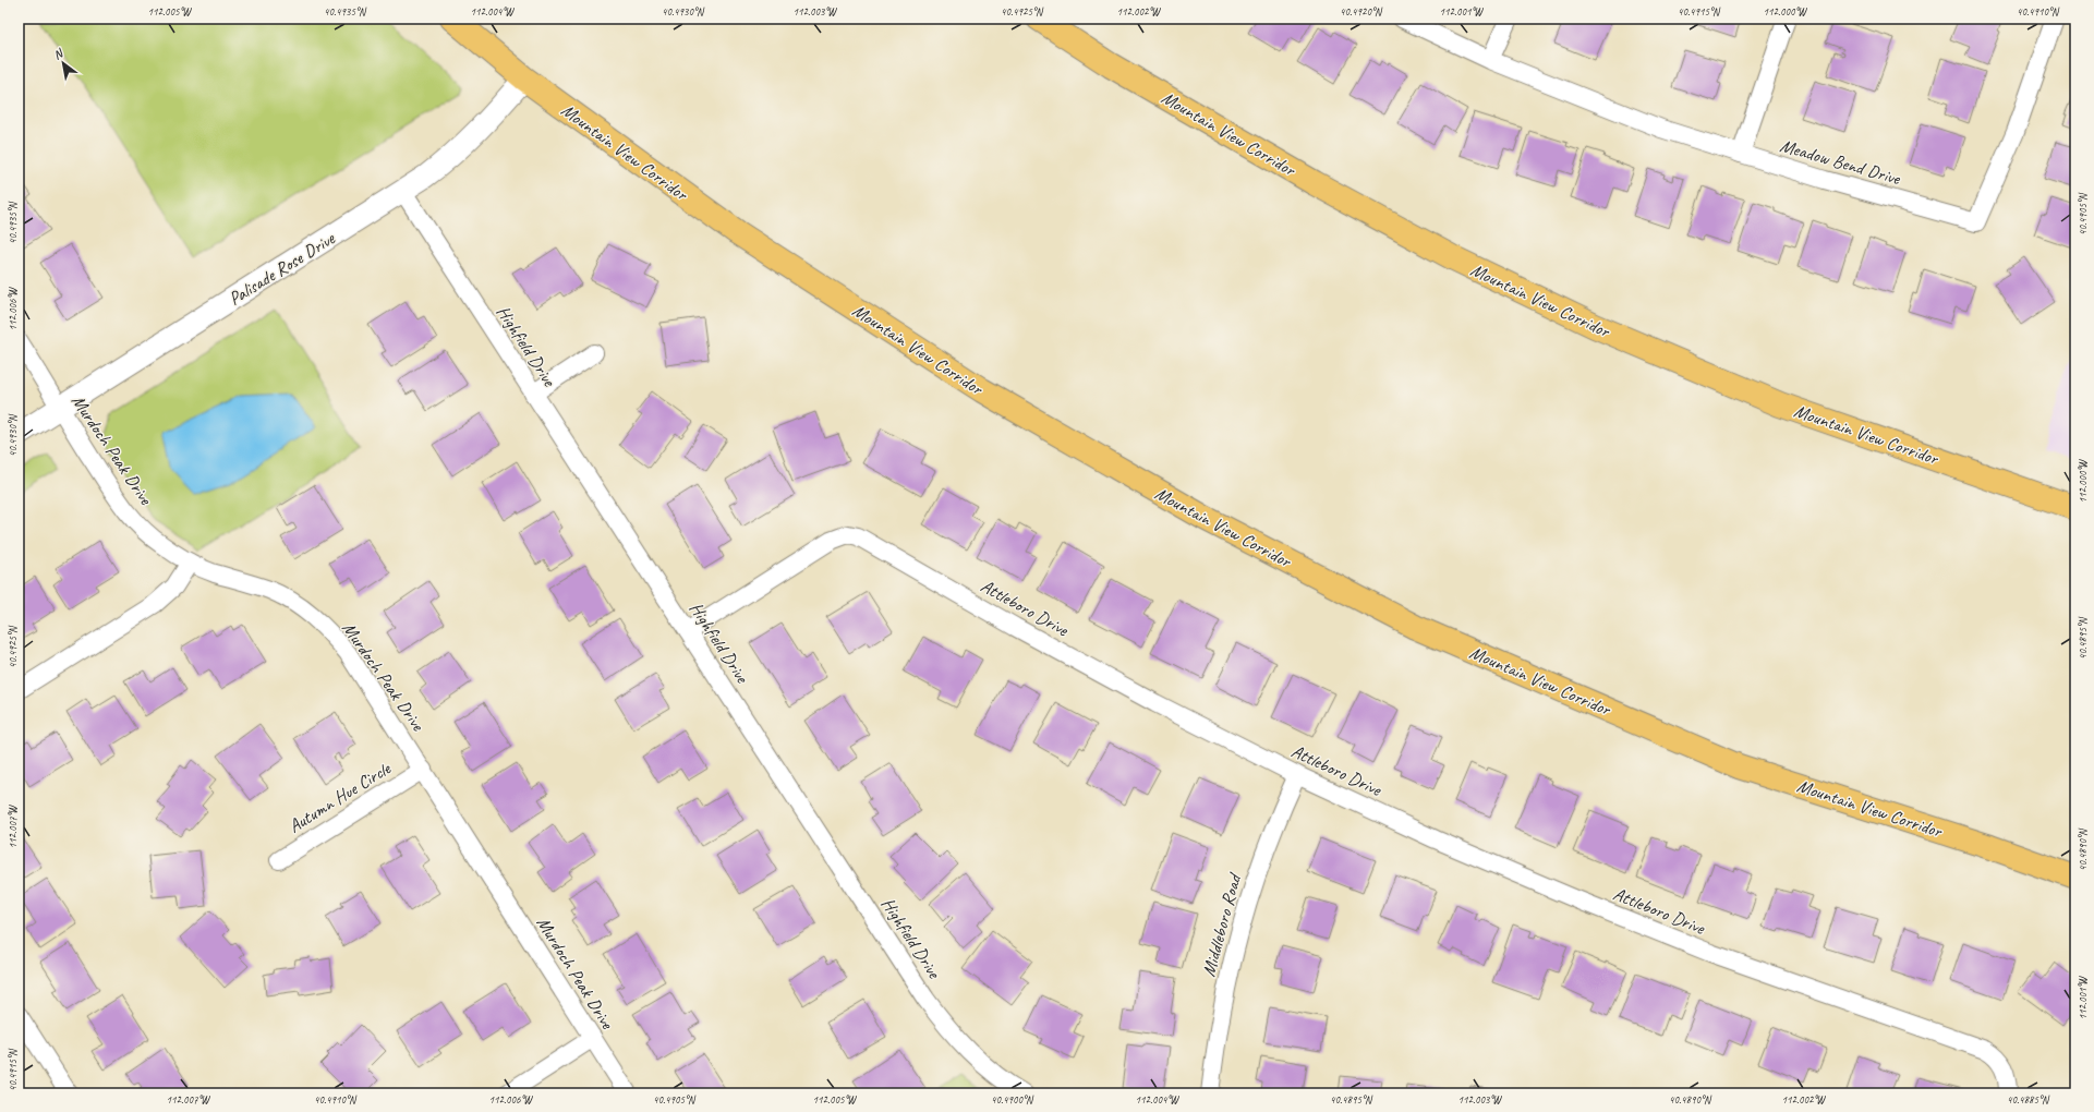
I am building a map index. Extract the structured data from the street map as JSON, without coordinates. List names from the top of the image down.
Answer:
{
  "streets": {
    "highway": ["Mountain View Corridor"],
    "street": [
      "Meadow Bend Drive",
      "Palisade Rose Drive",
      "Highfield Drive",
      "Murdoch Peak Drive",
      "Attleboro Drive",
      "Autumn Hue Circle",
      "Middleboro Road"
    ]
  },
  "crossings": [
    ["Mountain View Corridor", "Palisade Rose Drive"],
    ["Palisade Rose Drive", "Highfield Drive"],
    ["Palisade Rose Drive", "Murdoch Peak Drive"],
    ["Highfield Drive", "Attleboro Drive"],
    ["Murdoch Peak Drive", "Autumn Hue Circle"],
    ["Attleboro Drive", "Middleboro Road"]
  ],
  "north": "top left",
  "coordinates": [
    "112.005°W",
    "40.4935°N",
    "112.004°W",
    "40.4930°N",
    "112.003°W",
    "40.4925°N",
    "112.002°W",
    "40.4920°N",
    "112.001°W",
    "40.4915°N",
    "112.000°W",
    "40.4910°N",
    "40.4905°N",
    "112.006°W",
    "40.4895°N",
    "112.007°W",
    "40.4890°N",
    "40.4900°N",
    "40.4885°N"
  ]
}
